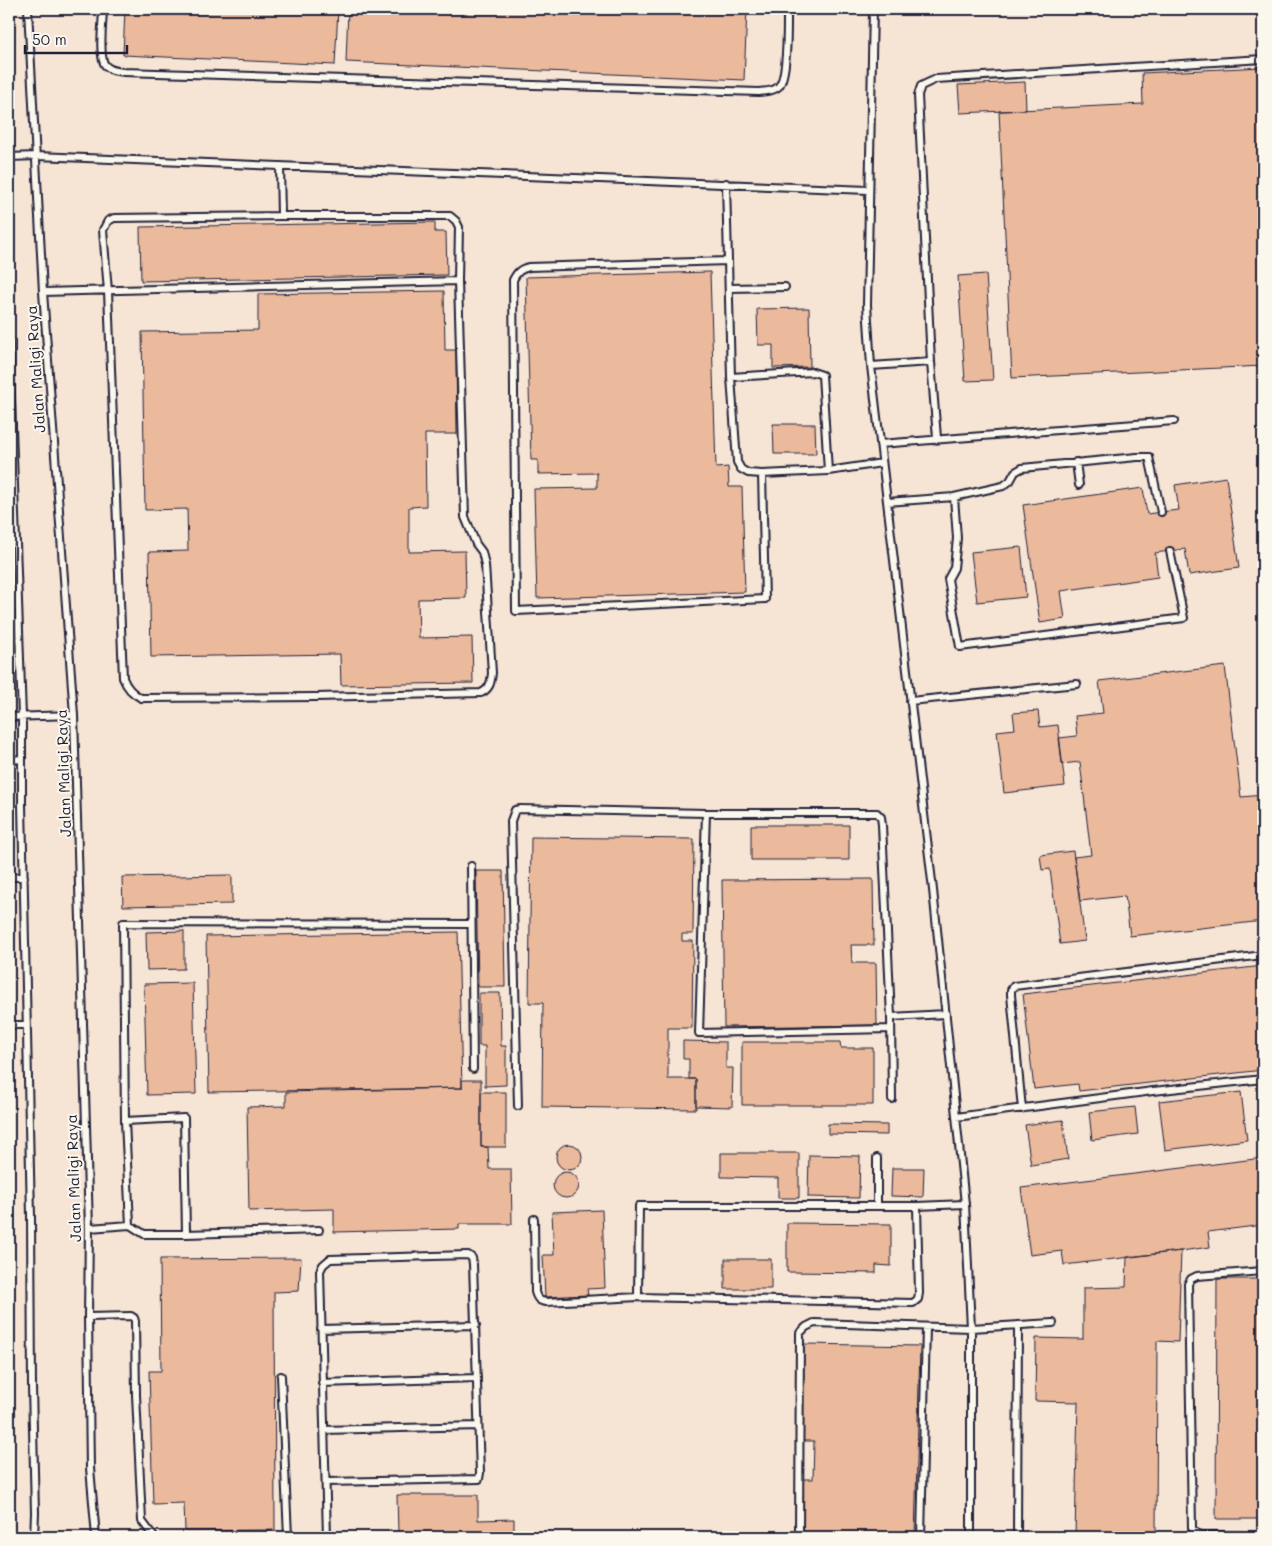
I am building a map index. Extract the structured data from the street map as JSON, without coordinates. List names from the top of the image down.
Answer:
{
  "streets": {
    "lane": ["Jalan Maligi Raya"]
  },
  "scale_bar": "50 m"
}
